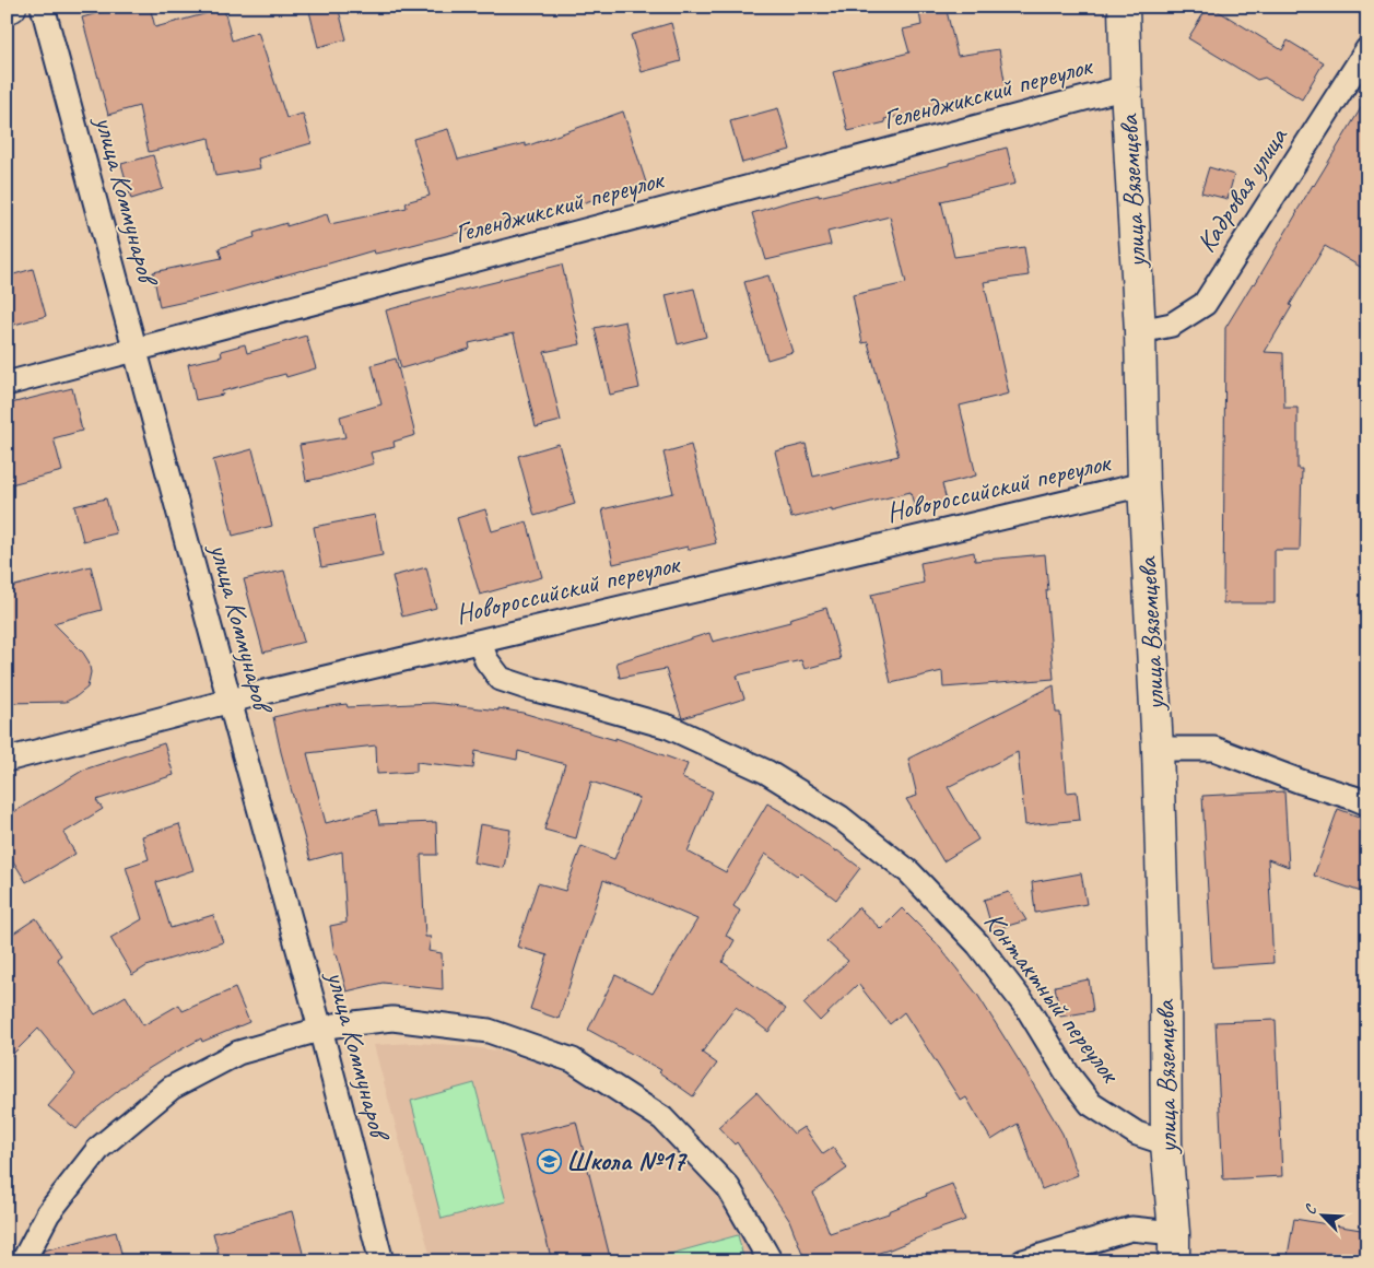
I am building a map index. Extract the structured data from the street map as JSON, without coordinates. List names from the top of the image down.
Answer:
{
  "streets": {
    "street": [
      "Геленджикский переулок",
      "Кадровая улица",
      "улица Вяземцева",
      "улица Коммунаров",
      "Новороссийский переулок",
      "Контактный переулок"
    ]
  },
  "crossings": [
    ["Геленджикский переулок", "улица Вяземцева"],
    ["Геленджикский переулок", "улица Коммунаров"],
    ["Кадровая улица", "улица Вяземцева"],
    ["улица Вяземцева", "Новороссийский переулок"],
    ["улица Вяземцева", "Контактный переулок"],
    ["улица Коммунаров", "Новороссийский переулок"],
    ["Новороссийский переулок", "Контактный переулок"]
  ],
  "places": {
    "school or university": ["Школа №17"]
  },
  "north": "top left"
}
